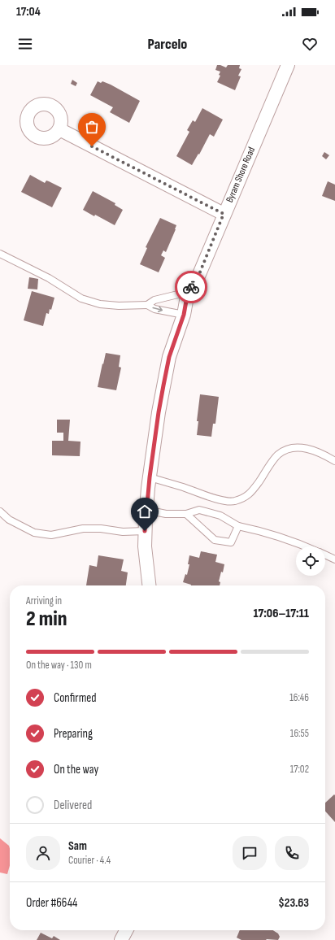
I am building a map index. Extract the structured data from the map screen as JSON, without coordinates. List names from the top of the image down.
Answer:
{
  "streets": {
    "street": ["Byram Shore Road"]
  },
  "page": {
    "status": "17:04",
    "header": "Parcelo",
    "heading": ["2 min", "Arriving in", "17:06–17:11"],
    "panel": [
      "Sam",
      "Courier · 4.4",
      "Order #6644",
      "$23.63"
    ],
    "bar": "On the way · 130 m",
    "list": [
      ["Confirmed", "16:46"],
      ["Preparing", "16:55"],
      ["On the way", "17:02"],
      "Delivered"
    ]
  }
}
